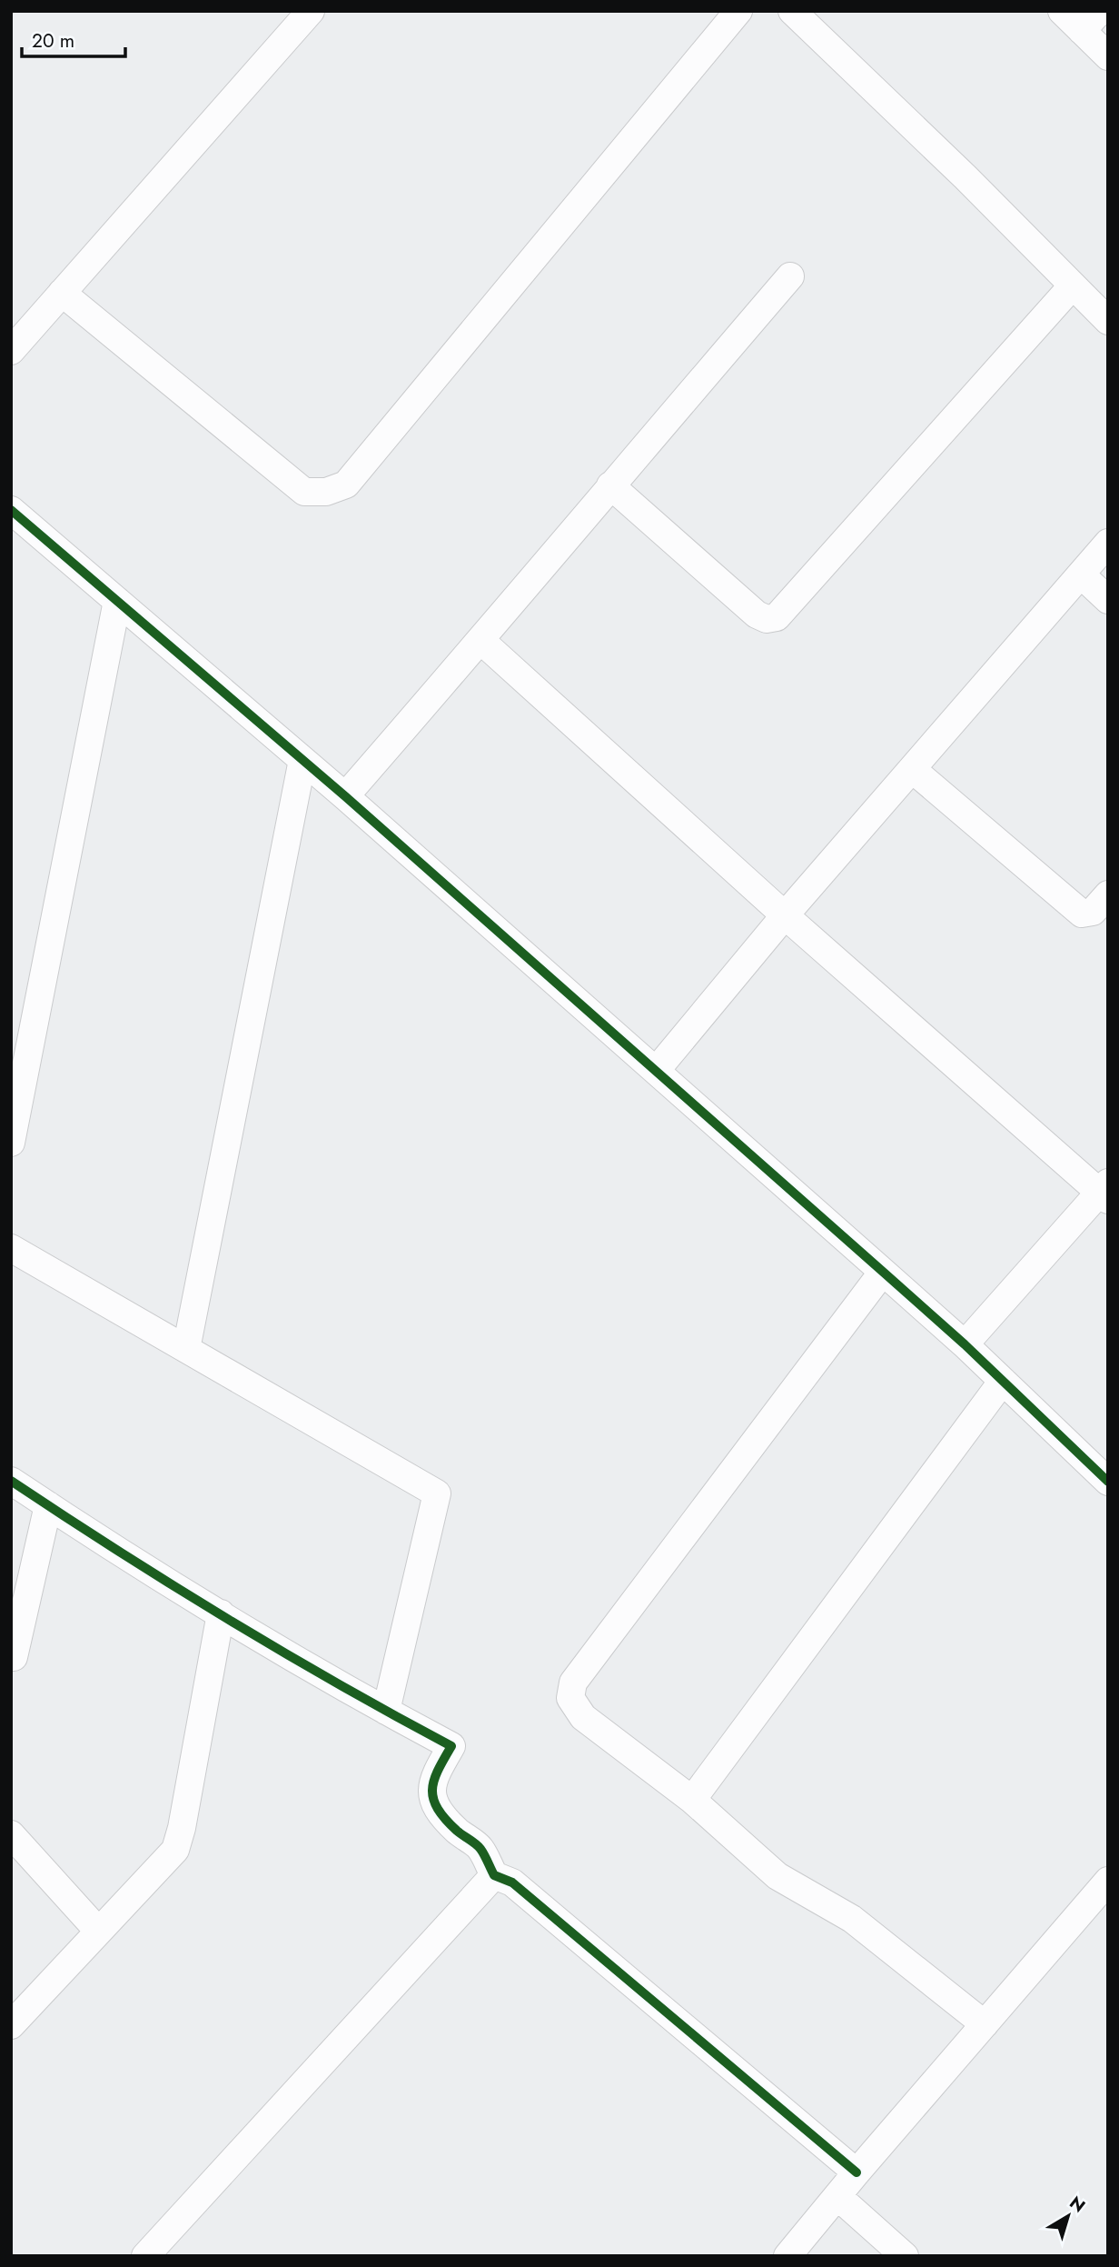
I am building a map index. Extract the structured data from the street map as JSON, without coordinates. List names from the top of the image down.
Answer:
{
  "scale_bar": "20 m",
  "north": "top right"
}
